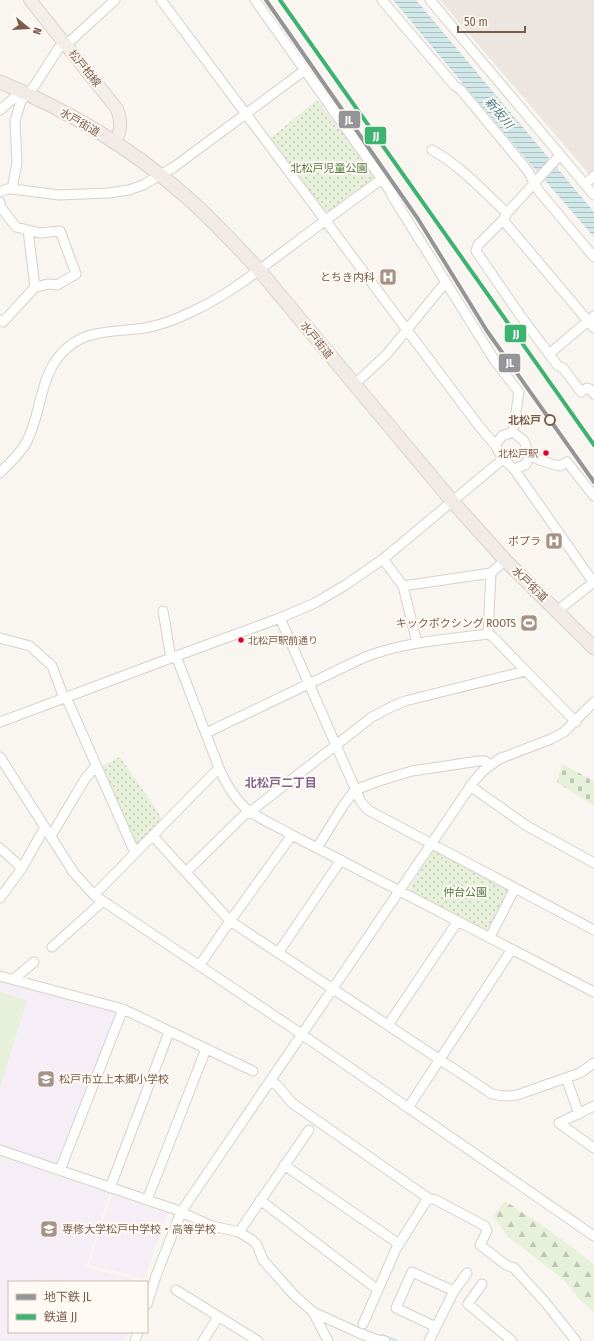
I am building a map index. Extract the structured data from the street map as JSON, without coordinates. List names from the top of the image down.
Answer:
{
  "streets": {
    "highway": ["水戸街道"],
    "main road": ["松戸柏線"]
  },
  "crossings": [
    ["松戸柏線", "水戸街道"]
  ],
  "districts": ["北松戸二丁目"],
  "water": ["新坂川"],
  "parks": ["北松戸児童公園", "仲台公園"],
  "places": {
    "hospital": ["とちき内科", "ポプラ"],
    "other": ["北松戸", "北松戸駅", "北松戸駅前通り"],
    "sports": ["キックボクシング ROOTS"],
    "school or university": ["松戸市立上本郷小学校", "専修大学松戸中学校・高等学校"]
  },
  "lines": ["metro line JL", "rail line JJ"],
  "legend": ["地下鉄 JL", "鉄道 JJ"],
  "scale_bar": "50 m",
  "north": "right"
}
